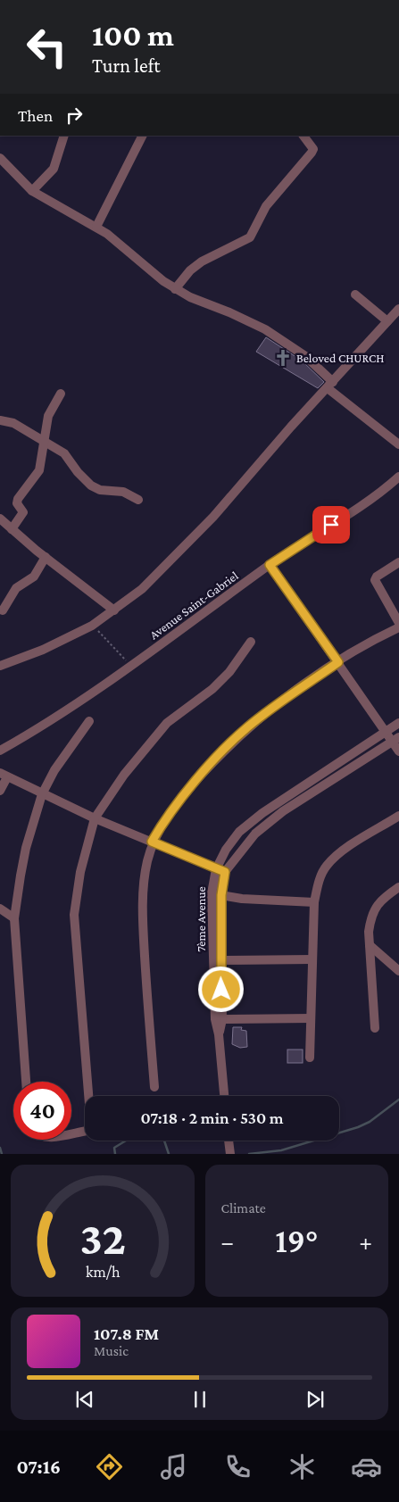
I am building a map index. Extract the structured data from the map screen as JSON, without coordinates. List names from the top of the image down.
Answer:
{
  "streets": {
    "street": ["Avenue Saint-Gabriel", "7ème Avenue"]
  },
  "places": {
    "church": ["Beloved CHURCH"]
  },
  "page": {
    "turn": ["100 m", "Turn left"],
    "then": "Then",
    "limit": "40",
    "trip": "07:18 · 2 min · 530 m",
    "tile": "Climate",
    "heat": ["−", "19°", "+"],
    "song": ["107.8 FM", "Music"],
    "tabs": "07:16",
    "gauge": ["32", "km/h"]
  }
}
